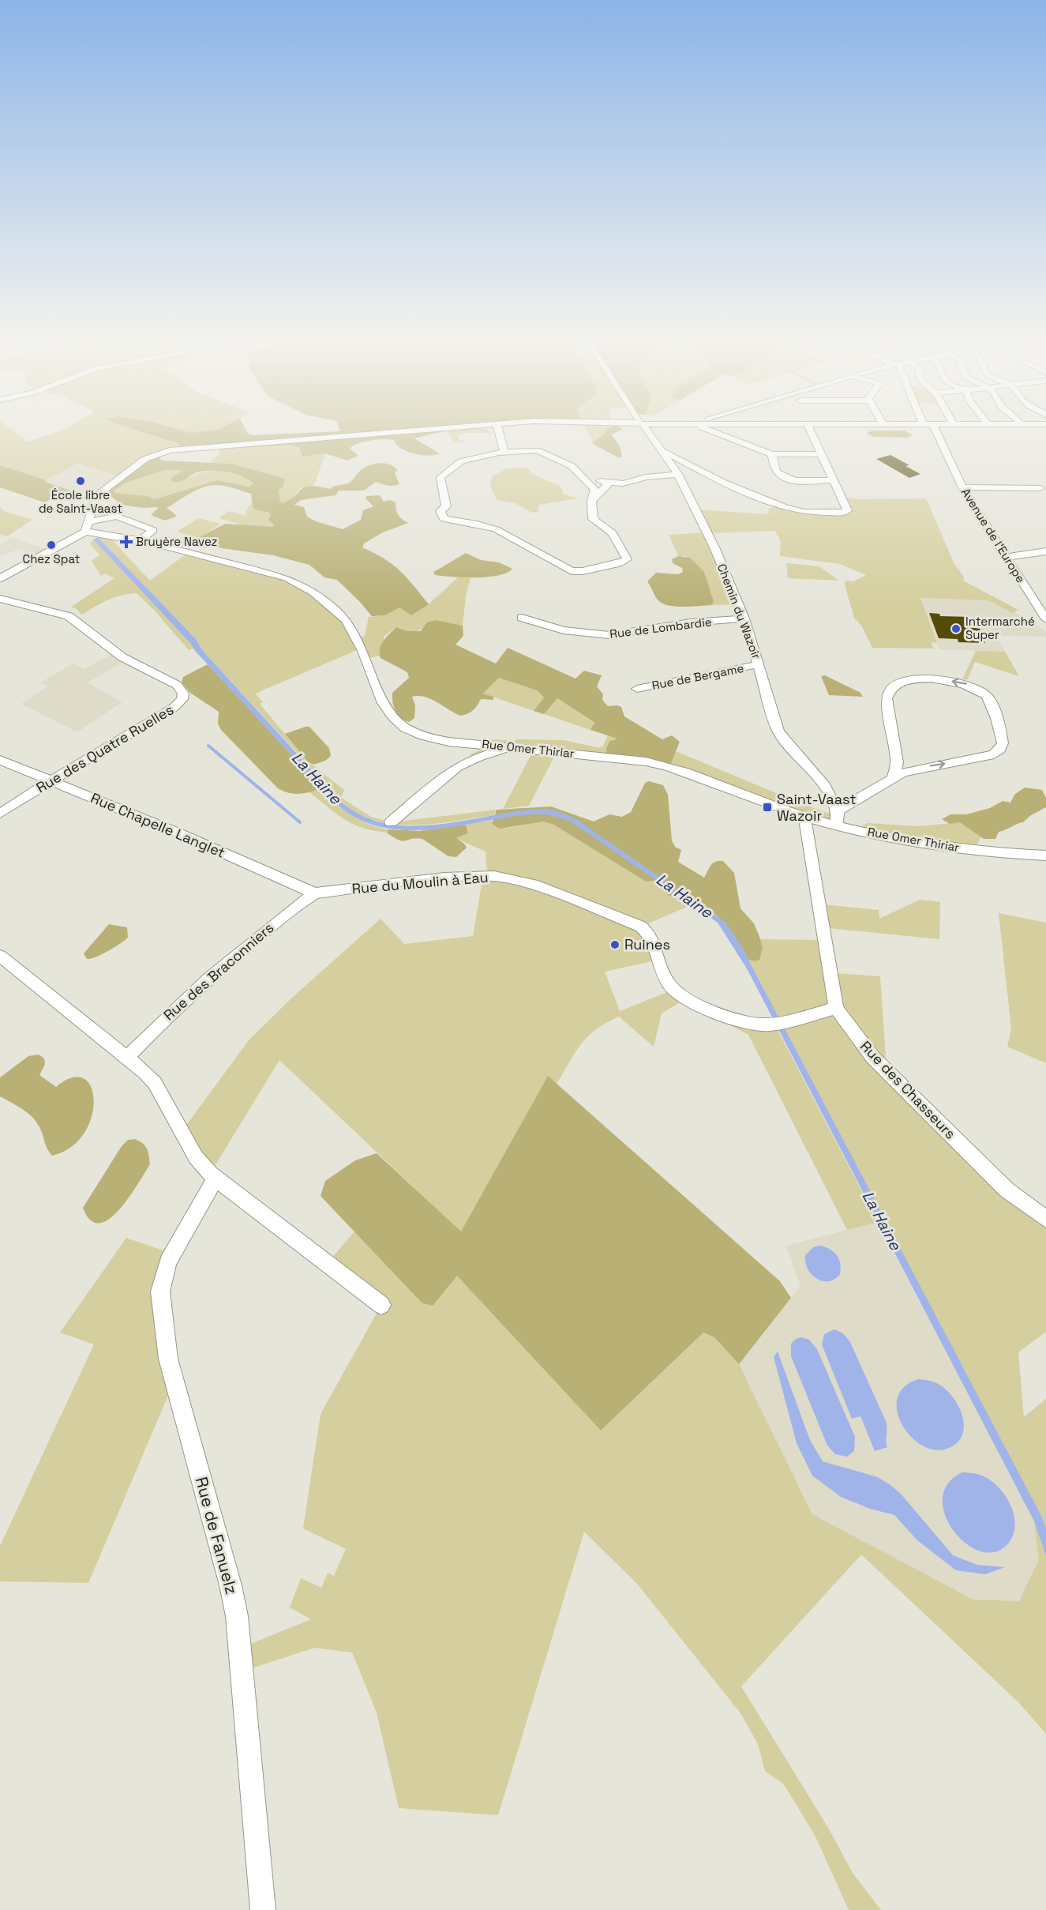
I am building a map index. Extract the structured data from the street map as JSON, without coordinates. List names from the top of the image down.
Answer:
{
  "streets": {
    "street": [
      "Avenue de l'Europe",
      "Chemin du Wazoir",
      "Rue de Lombardie",
      "Rue de Bergame",
      "Rue des Quatre Ruelles",
      "Rue Omer Thiriar",
      "Rue Chapelle Langlet",
      "Rue du Moulin à Eau",
      "Rue des Braconniers",
      "Rue des Chasseurs",
      "Rue de Fanuelz"
    ]
  },
  "crossings": [
    ["Chemin du Wazoir", "Rue de Lombardie"],
    ["Chemin du Wazoir", "Rue de Bergame"],
    ["Rue des Quatre Ruelles", "Rue Chapelle Langlet"],
    ["Rue Omer Thiriar", "Rue des Chasseurs"],
    ["Rue Chapelle Langlet", "Rue du Moulin à Eau"],
    ["Rue Chapelle Langlet", "Rue des Braconniers"],
    ["Rue du Moulin à Eau", "Rue des Braconniers"],
    ["Rue du Moulin à Eau", "Rue des Chasseurs"]
  ],
  "water": ["La Haine"],
  "places": {
    "other": [
      "École libre de Saint-Vaast",
      "Chez Spat",
      "Intermarché Super",
      "Ruines"
    ],
    "health": ["Bruyère Navez"],
    "transit": ["Saint-Vaast Wazoir"]
  }
}
